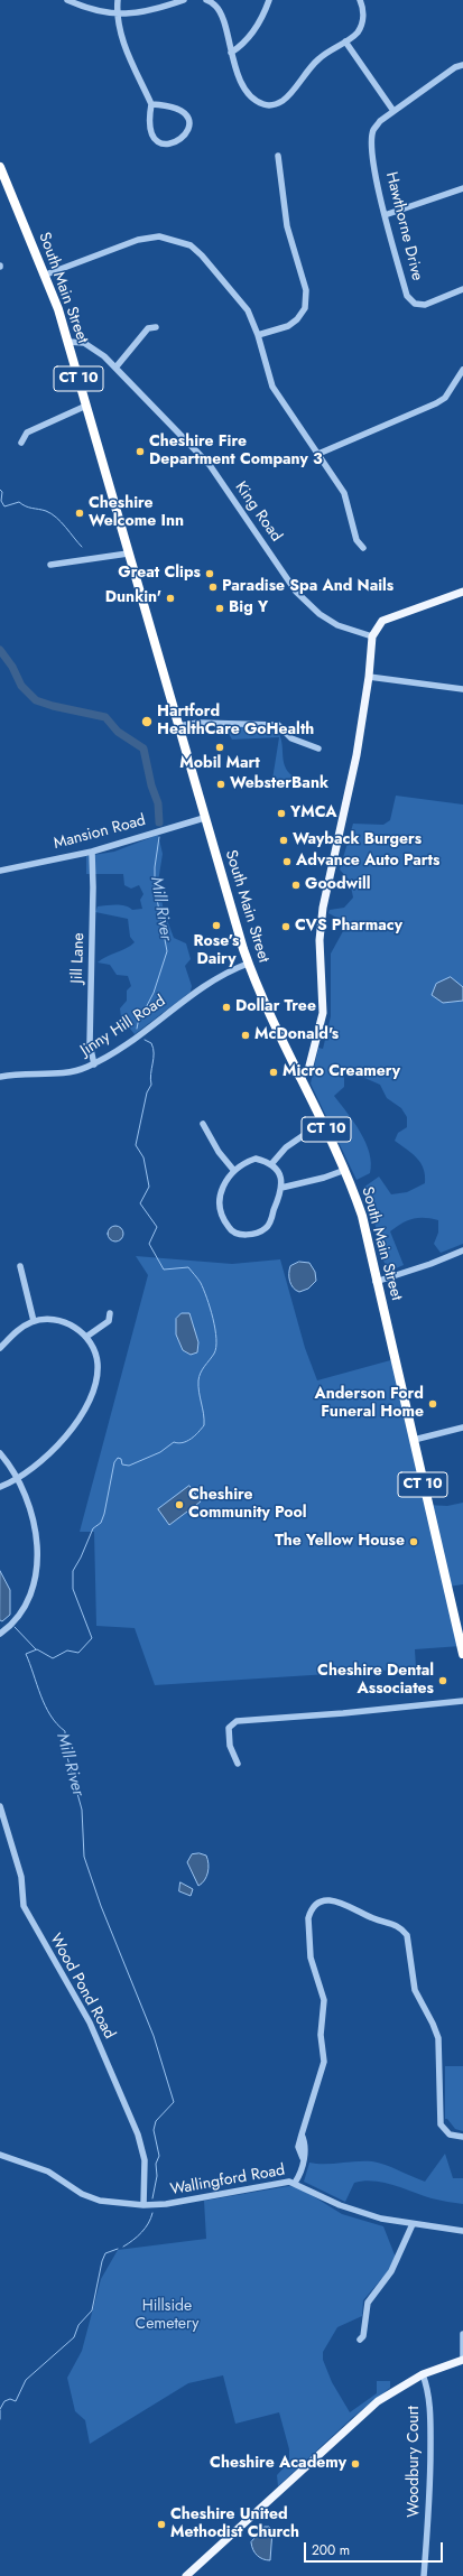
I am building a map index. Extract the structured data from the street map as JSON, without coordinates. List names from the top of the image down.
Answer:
{
  "streets": {
    "highway": ["South Main Street", "CT 10"],
    "street": [
      "Hawthorne Drive",
      "King Road",
      "Mansion Road",
      "Jill Lane",
      "Jinny Hill Road",
      "Wood Pond Road",
      "Wallingford Road",
      "Woodbury Court"
    ]
  },
  "crossings": [
    ["South Main Street", "King Road"],
    ["South Main Street", "Mansion Road"],
    ["South Main Street", "Jinny Hill Road"],
    ["Mansion Road", "Jill Lane"],
    ["Jill Lane", "Jinny Hill Road"],
    ["Wood Pond Road", "Wallingford Road"]
  ],
  "water": ["Mill River"],
  "parks": ["Hillside Cemetery"],
  "places": [
    "Cheshire Fire Department Company 3",
    "Cheshire Welcome Inn",
    "Great Clips",
    "Paradise Spa And Nails",
    "Dunkin'",
    "Big Y",
    "Hartford HealthCare GoHealth",
    "Mobil Mart",
    "WebsterBank",
    "YMCA",
    "Wayback Burgers",
    "Advance Auto Parts",
    "Goodwill",
    "Rose’s Dairy",
    "CVS Pharmacy",
    "Dollar Tree",
    "McDonald's",
    "Micro Creamery",
    "Anderson Ford Funeral Home",
    "Cheshire Community Pool",
    "The Yellow House",
    "Cheshire Dental Associates",
    "Cheshire Academy",
    "Cheshire United Methodist Church"
  ],
  "scale_bar": "200 m"
}
